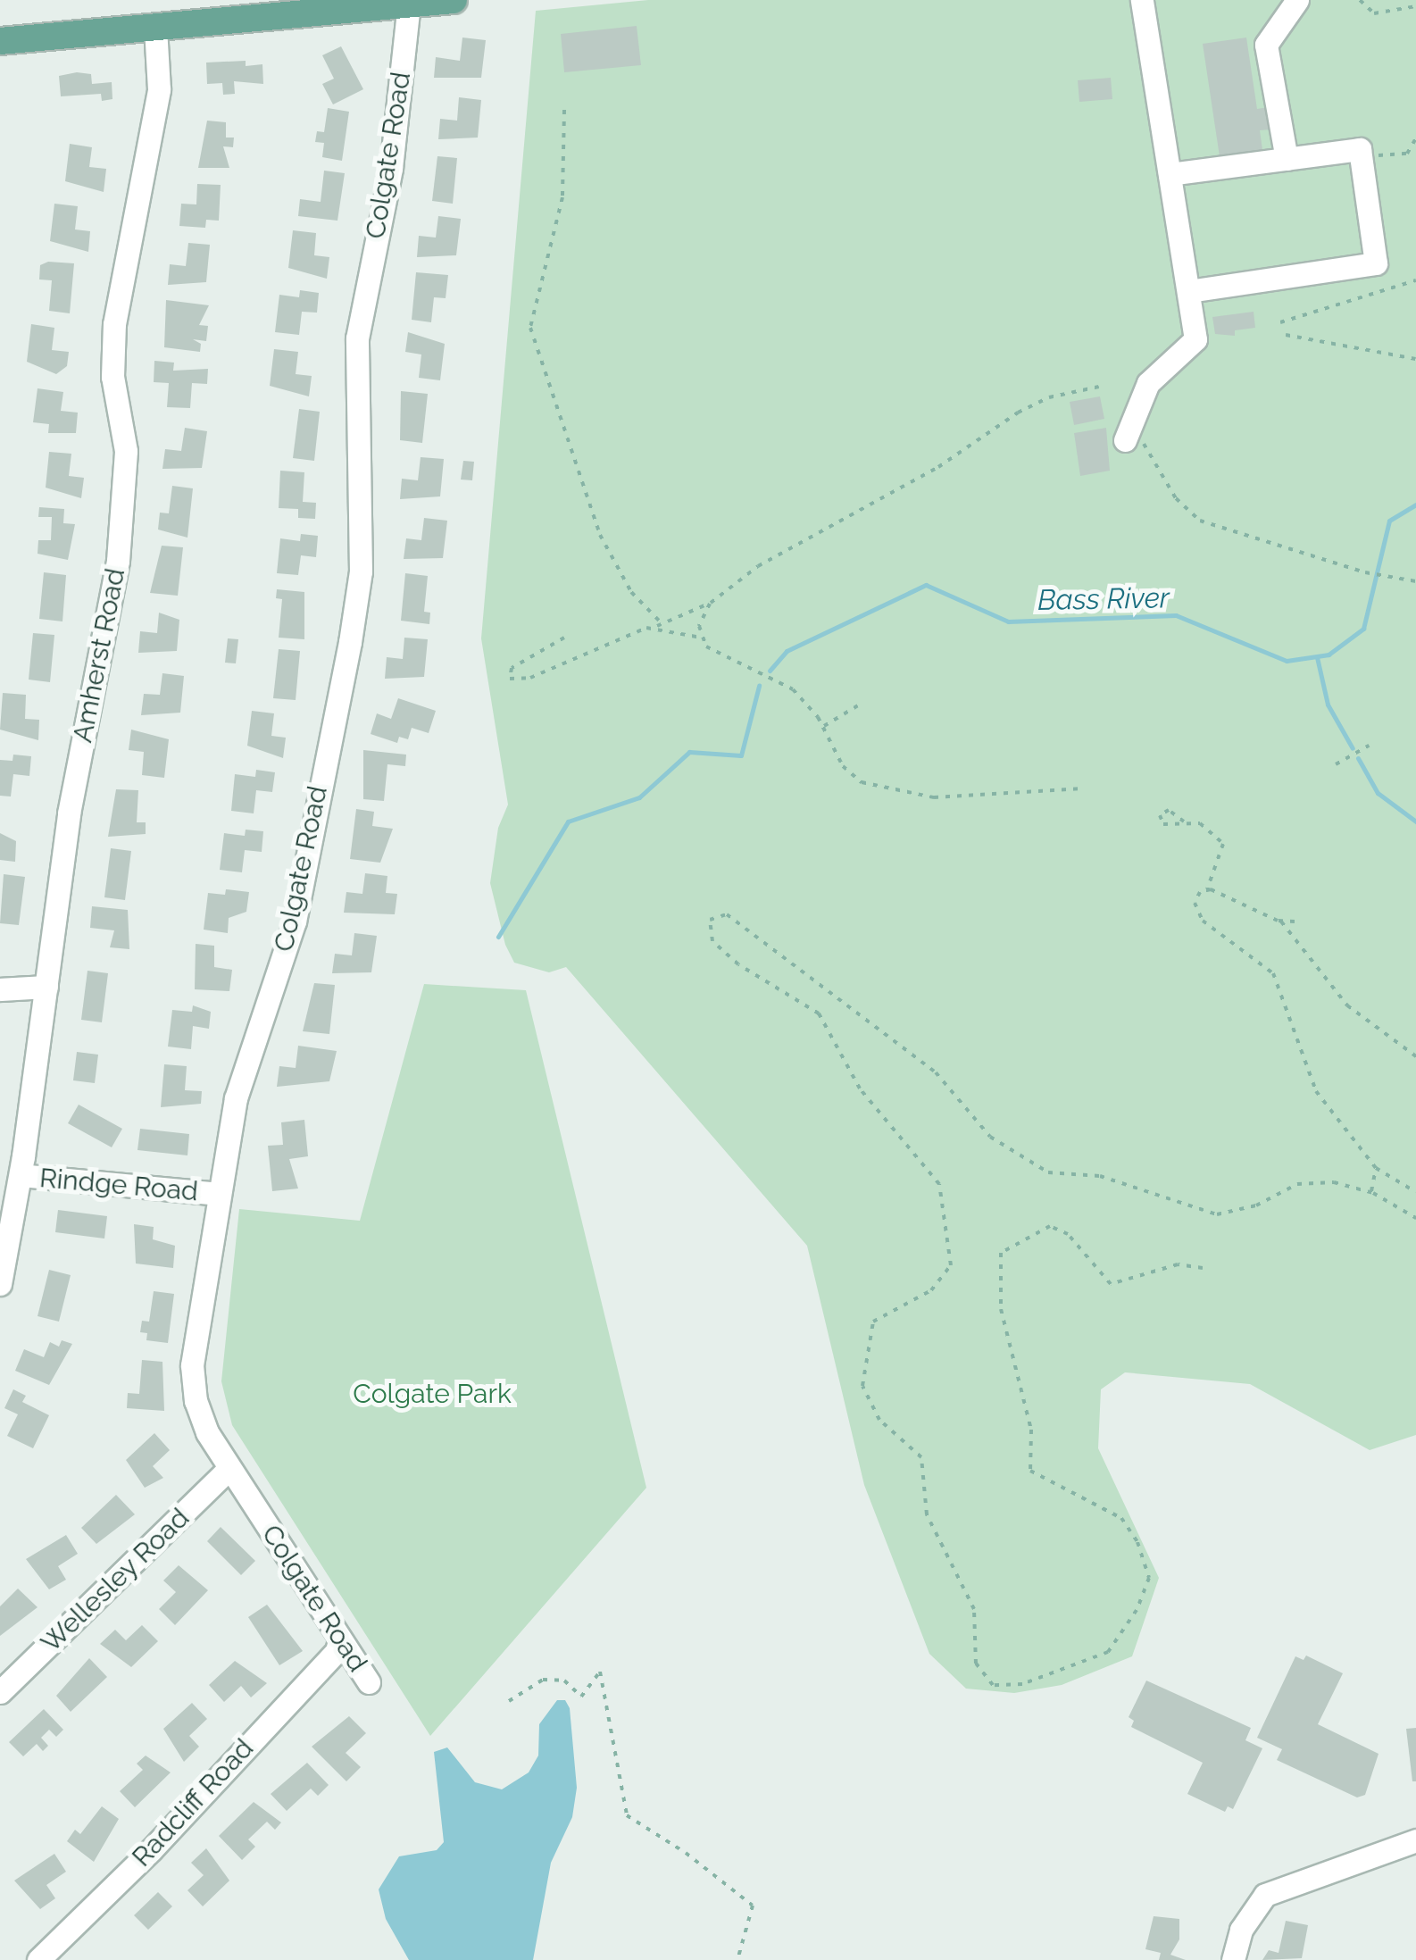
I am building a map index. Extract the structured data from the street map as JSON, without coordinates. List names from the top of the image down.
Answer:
{
  "streets": {
    "street": [
      "Colgate Road",
      "Amherst Road",
      "Rindge Road",
      "Wellesley Road",
      "Radcliff Road"
    ]
  },
  "crossings": [
    ["Colgate Road", "Rindge Road"],
    ["Colgate Road", "Wellesley Road"],
    ["Colgate Road", "Radcliff Road"],
    ["Amherst Road", "Rindge Road"]
  ],
  "water": ["Bass River"],
  "parks": ["Colgate Park"]
}
